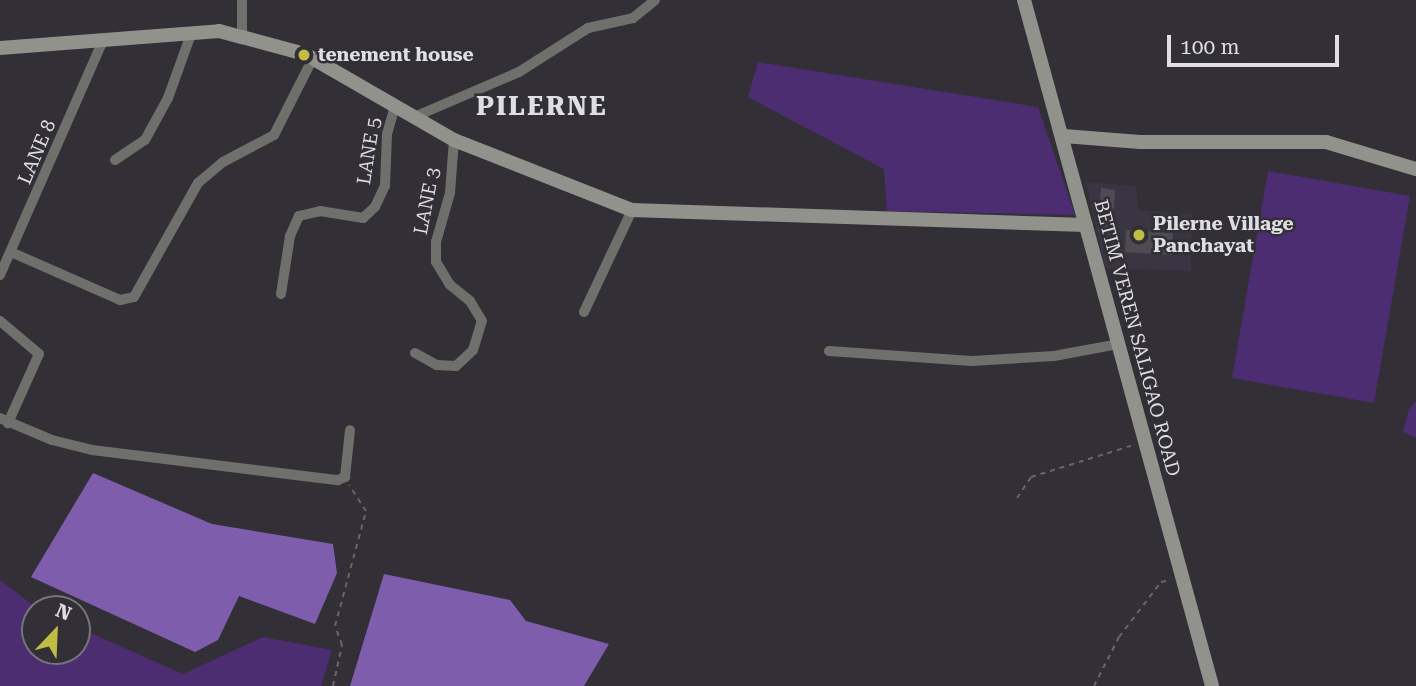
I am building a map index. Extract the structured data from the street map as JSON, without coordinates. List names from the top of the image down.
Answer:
{
  "streets": {
    "main road": ["BETIM VEREN SALIGAO ROAD"],
    "street": ["LANE 5", "LANE 8", "LANE 3"]
  },
  "districts": ["PILERNE"],
  "places": ["tenement house", "Pilerne Village Panchayat"],
  "scale_bar": "100 m",
  "north": "top right"
}
